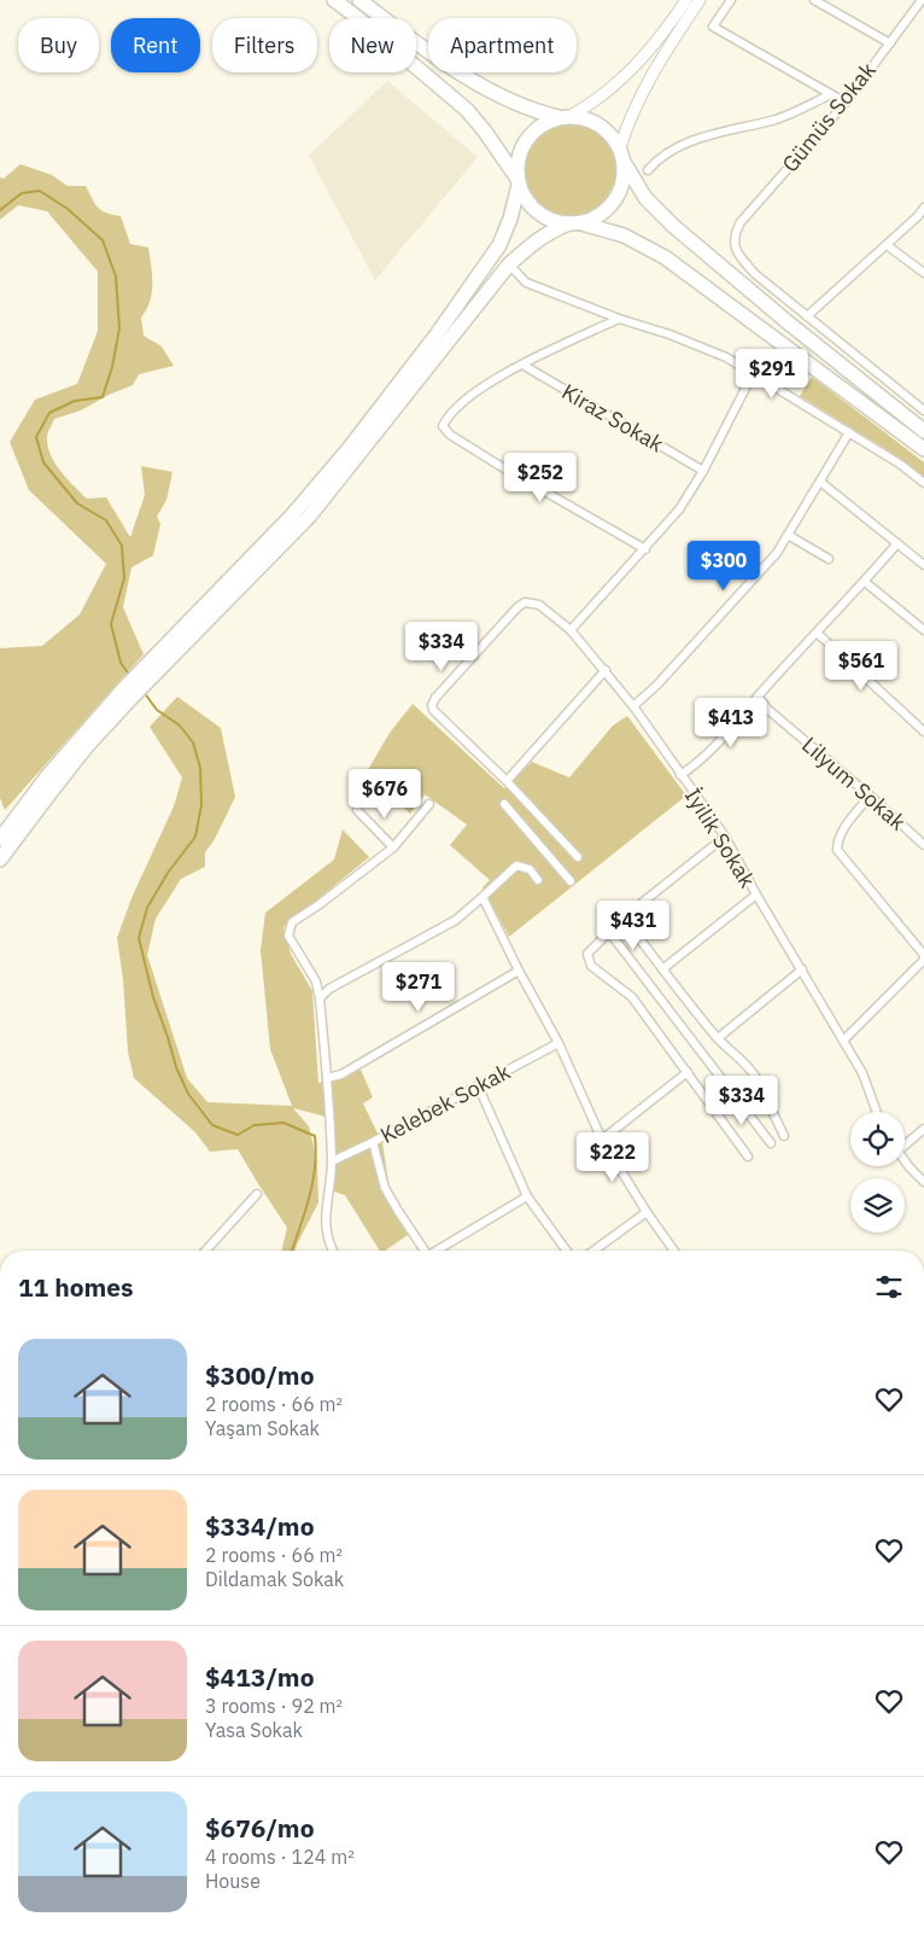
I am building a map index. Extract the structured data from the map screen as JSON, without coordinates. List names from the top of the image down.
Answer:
{
  "streets": {
    "street": [
      "Gümüs Sokak",
      "Kiraz Sokak",
      "Lilyum Sokak",
      "İyilik Sokak",
      "Kelebek Sokak"
    ]
  },
  "page": {
    "chip": [
      "Buy",
      "Rent",
      "Filters",
      "New",
      "Apartment"
    ],
    "price": [
      "$291",
      "$252",
      "$300",
      "$334",
      "$561",
      "$413",
      "$676",
      "$431",
      "$271",
      "$334",
      "$222"
    ],
    "heading": "11 homes",
    "list": [
      {
        "name": "$300/mo",
        "note": "2 rooms · 66 m² · Yaşam Sokak"
      },
      {
        "name": "$334/mo",
        "note": "2 rooms · 66 m² · Dildamak Sokak"
      },
      {
        "name": "$413/mo",
        "note": "3 rooms · 92 m² · Yasa Sokak"
      },
      {
        "name": "$676/mo",
        "note": "4 rooms · 124 m² · House"
      }
    ]
  }
}
